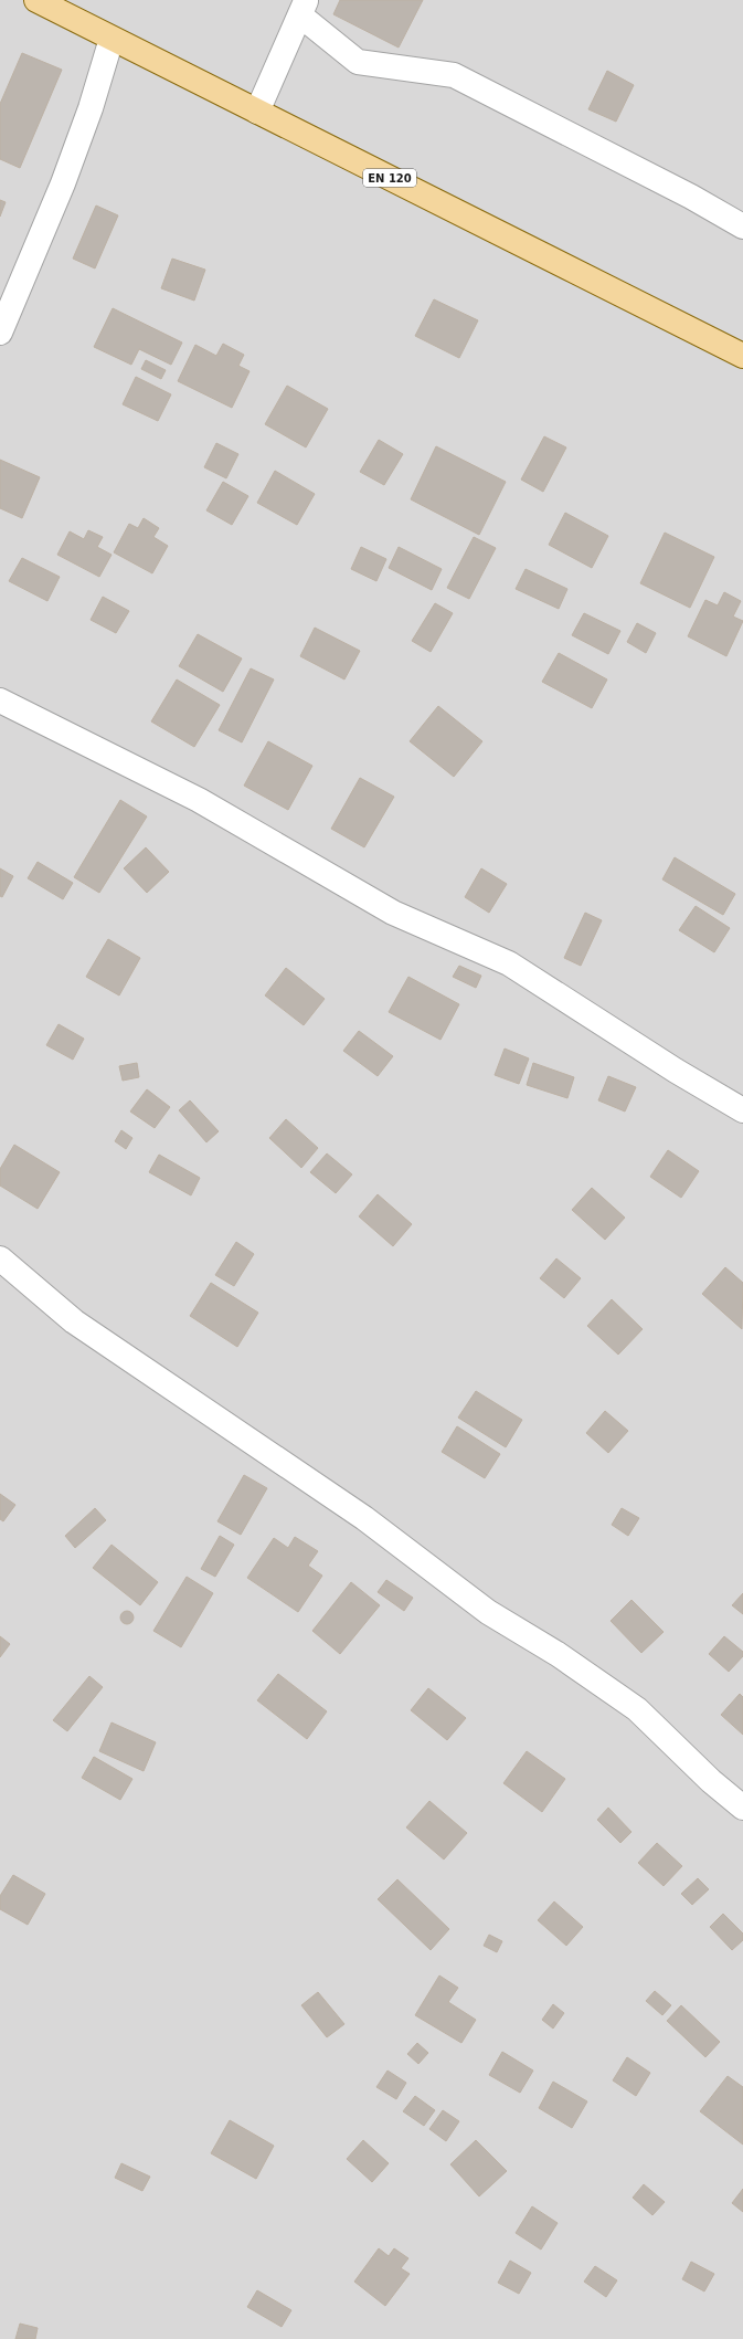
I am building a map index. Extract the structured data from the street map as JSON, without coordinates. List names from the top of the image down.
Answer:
{
  "streets": {
    "main road": ["EN 120"]
  }
}
